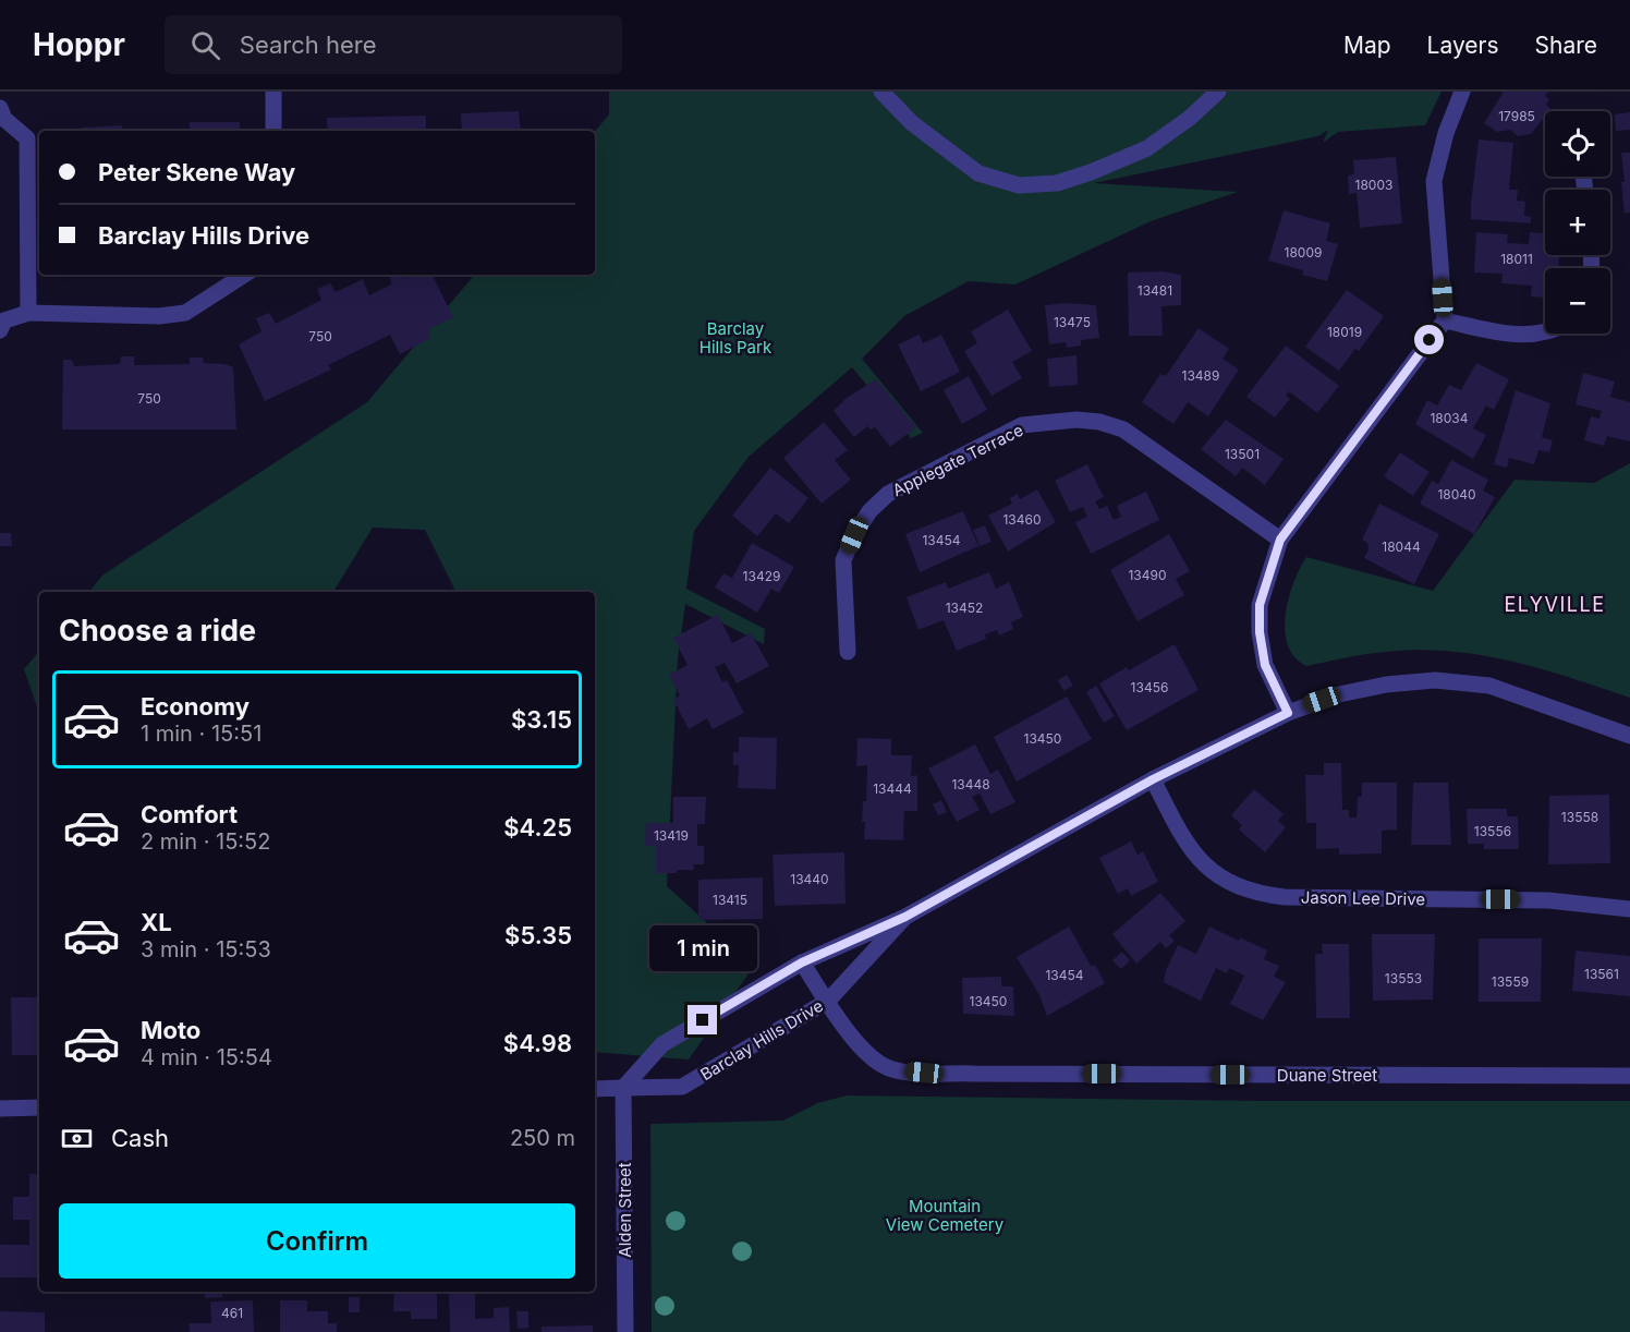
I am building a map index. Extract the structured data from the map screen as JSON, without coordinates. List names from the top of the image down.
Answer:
{
  "streets": {
    "street": [
      "Applegate Terrace",
      "Jason Lee Drive",
      "Barclay Hills Drive",
      "Duane Street",
      "Alden Street"
    ]
  },
  "crossings": [
    ["Jason Lee Drive", "Barclay Hills Drive"],
    ["Barclay Hills Drive", "Duane Street"],
    ["Barclay Hills Drive", "Alden Street"]
  ],
  "districts": ["ELYVILLE"],
  "parks": ["Barclay Hills Park", "Mountain View Cemetery"],
  "house_numbers": [
    "17985",
    "18003",
    "18009",
    "18011",
    "13481",
    "13475",
    "18019",
    "750",
    "13489",
    "750",
    "18034",
    "13501",
    "18040",
    "13460",
    "13454",
    "18044",
    "13490",
    "13429",
    "13452",
    "13456",
    "13450",
    "13448",
    "13444",
    "13558",
    "13556",
    "13419",
    "13440",
    "13415",
    "13561",
    "13454",
    "13553",
    "13559",
    "13450",
    "461"
  ],
  "page": {
    "header": "Hoppr",
    "search": "Search here",
    "nav": ["Map", "Layers", "Share"],
    "map_buttons": ["+", "−"],
    "banner": ["Peter Skene Way", "Barclay Hills Drive"],
    "heading": "Choose a ride",
    "list": [
      {
        "name": "Economy",
        "note": "1 min · 15:51",
        "value": "$3.15"
      },
      {
        "name": "Comfort",
        "note": "2 min · 15:52",
        "value": "$4.25"
      },
      {
        "name": "XL",
        "note": "3 min · 15:53",
        "value": "$5.35"
      },
      {
        "name": "Moto",
        "note": "4 min · 15:54",
        "value": "$4.98"
      }
    ],
    "bubble": "1 min",
    "pay": ["Cash", "250 m"],
    "buttons": "Confirm"
  }
}
